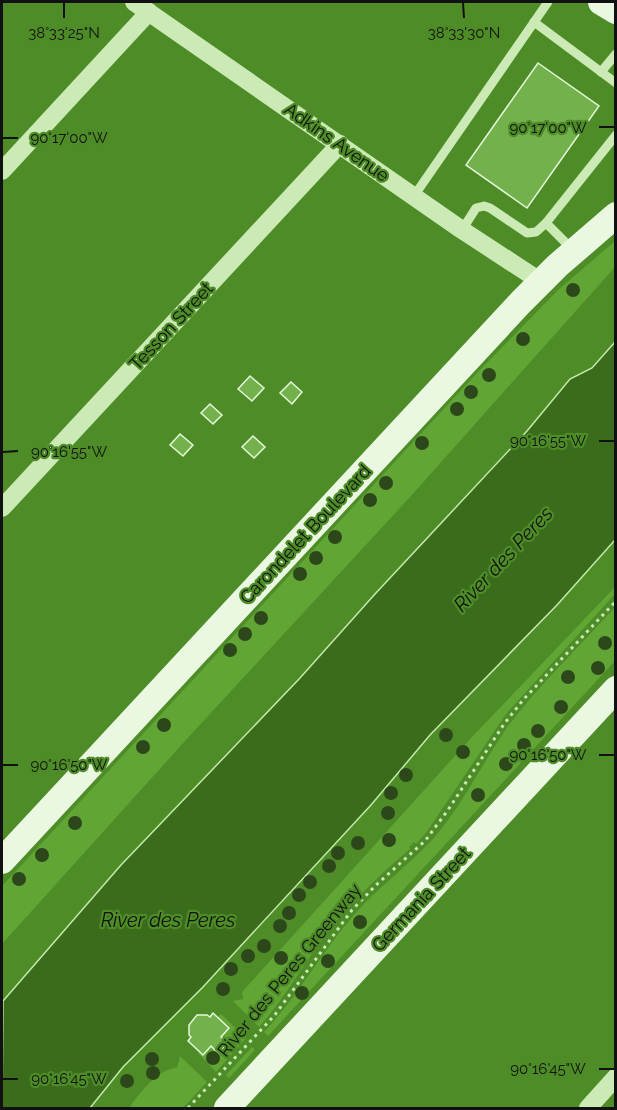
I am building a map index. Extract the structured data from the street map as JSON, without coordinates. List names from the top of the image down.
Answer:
{
  "streets": {
    "main road": ["Carondelet Boulevard", "Germania Street"],
    "street": ["Adkins Avenue", "Tesson Street"],
    "path": ["River des Peres Greenway"]
  },
  "crossings": [
    ["Adkins Avenue", "Tesson Street"],
    ["Adkins Avenue", "Carondelet Boulevard"]
  ],
  "water": ["River des Peres"],
  "coordinates": [
    "38°33'25\"N",
    "38°33'30\"N",
    "90°17'00\"W",
    "90°16'55\"W",
    "90°16'50\"W",
    "90°16'45\"W"
  ]
}
